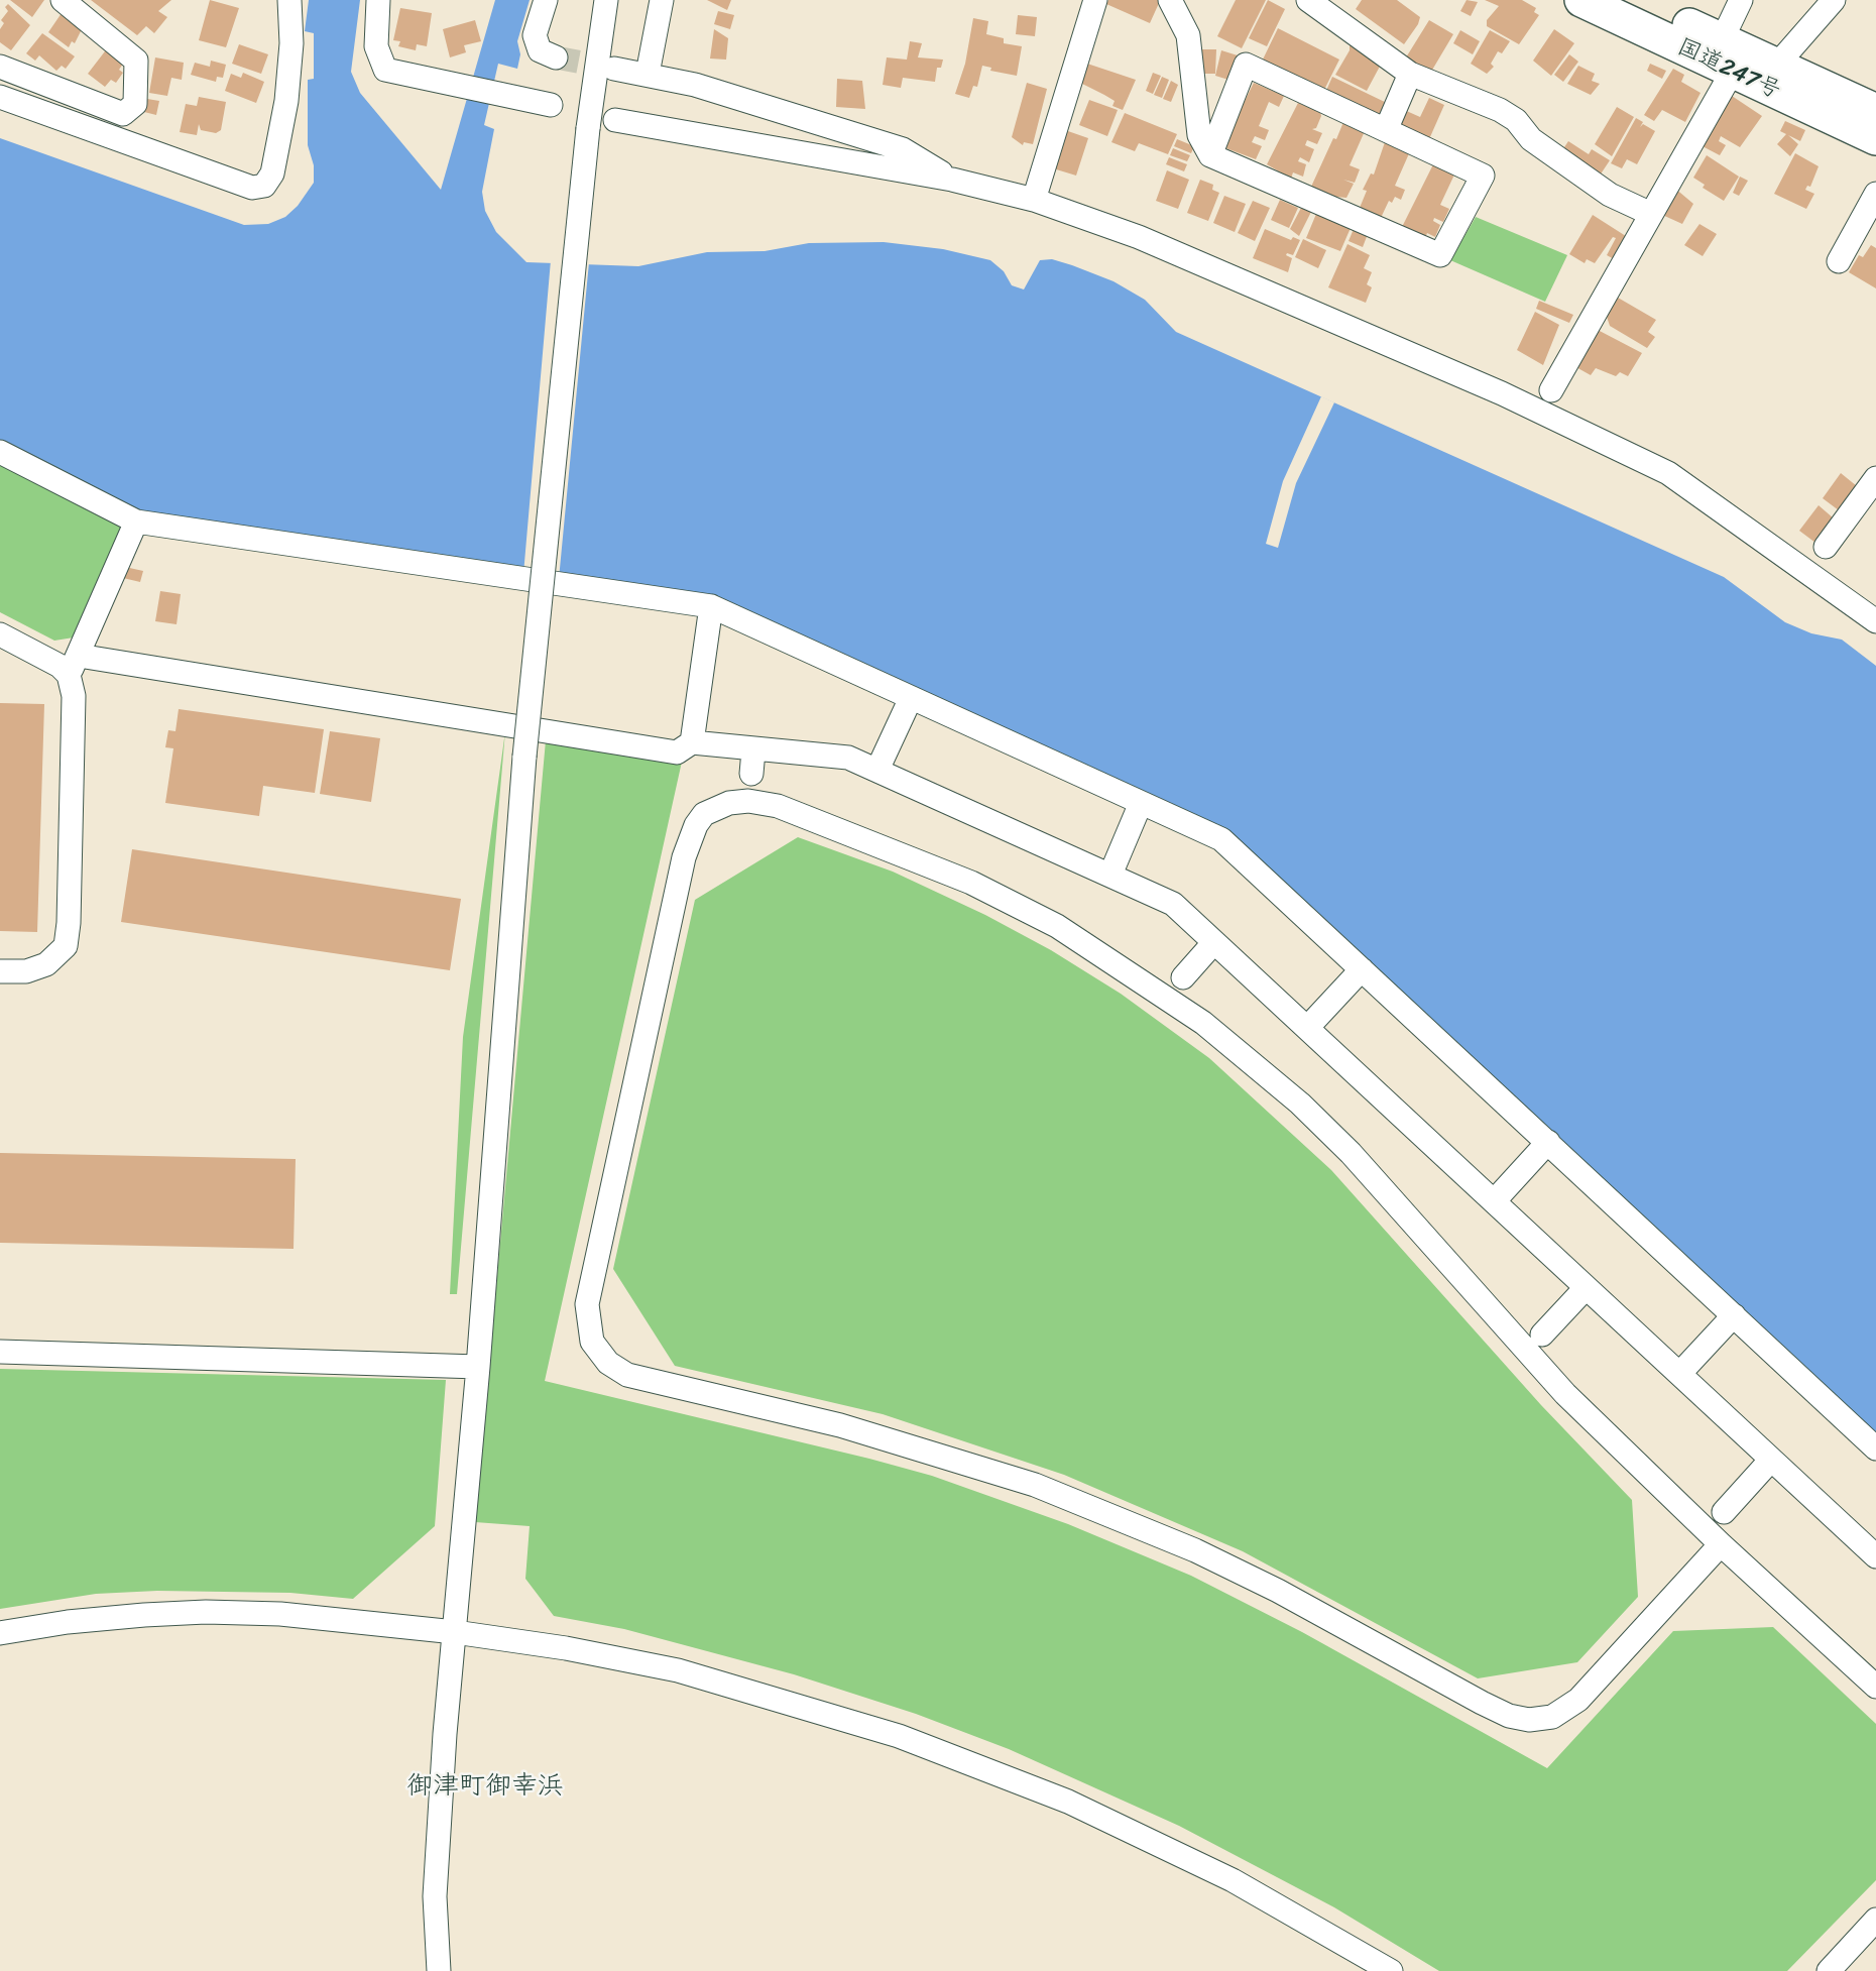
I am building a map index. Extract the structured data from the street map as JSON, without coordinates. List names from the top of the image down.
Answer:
{
  "streets": {
    "highway": ["国道247号"]
  },
  "districts": ["御津町御幸浜"]
}
